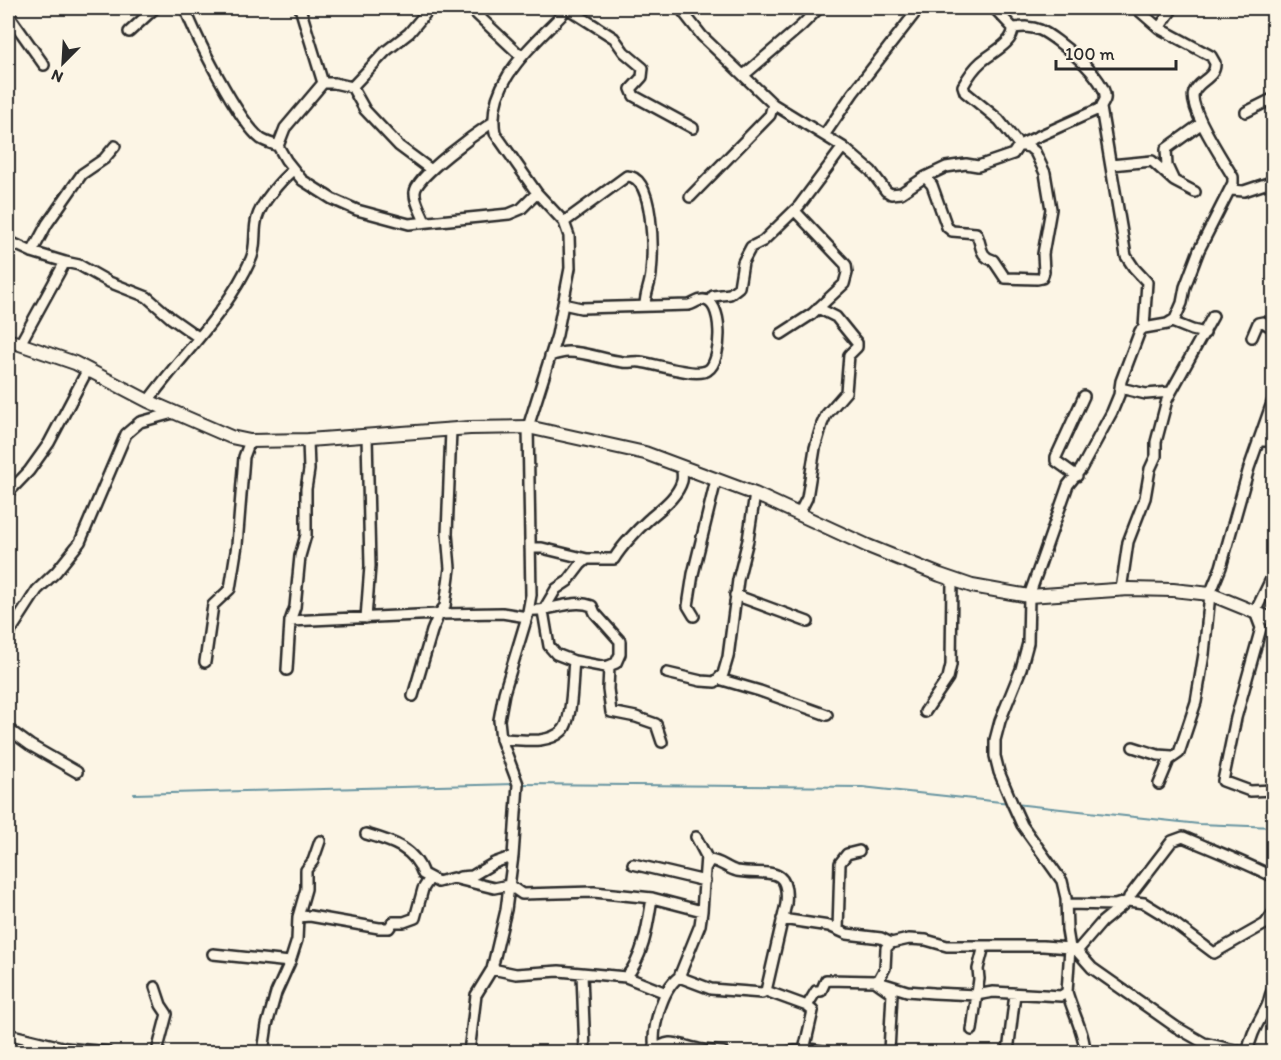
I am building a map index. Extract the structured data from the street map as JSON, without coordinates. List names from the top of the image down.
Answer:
{
  "scale_bar": "100 m",
  "north": "bottom left"
}
